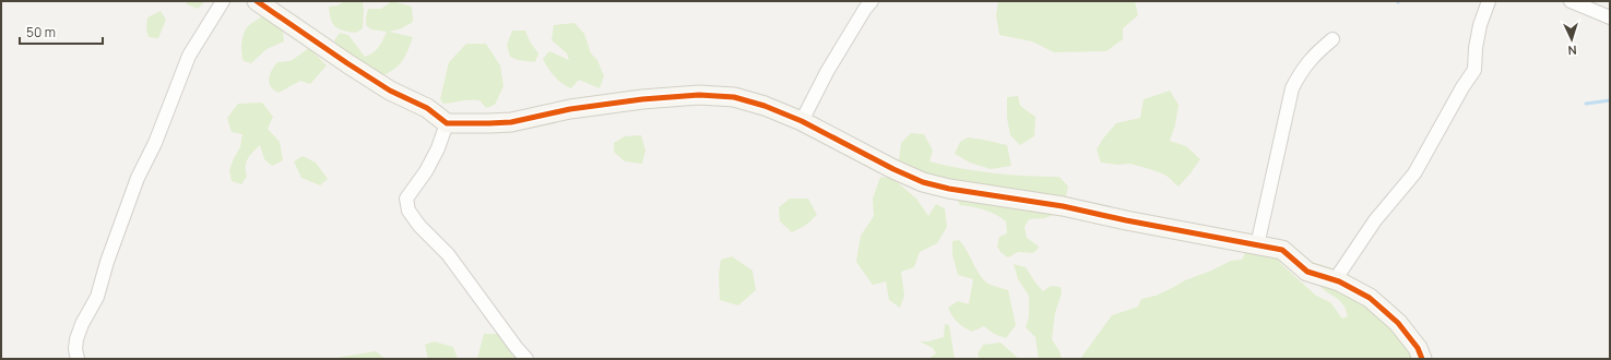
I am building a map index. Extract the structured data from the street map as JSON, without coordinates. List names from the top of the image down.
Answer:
{
  "scale_bar": "50 m",
  "north": "bottom"
}
